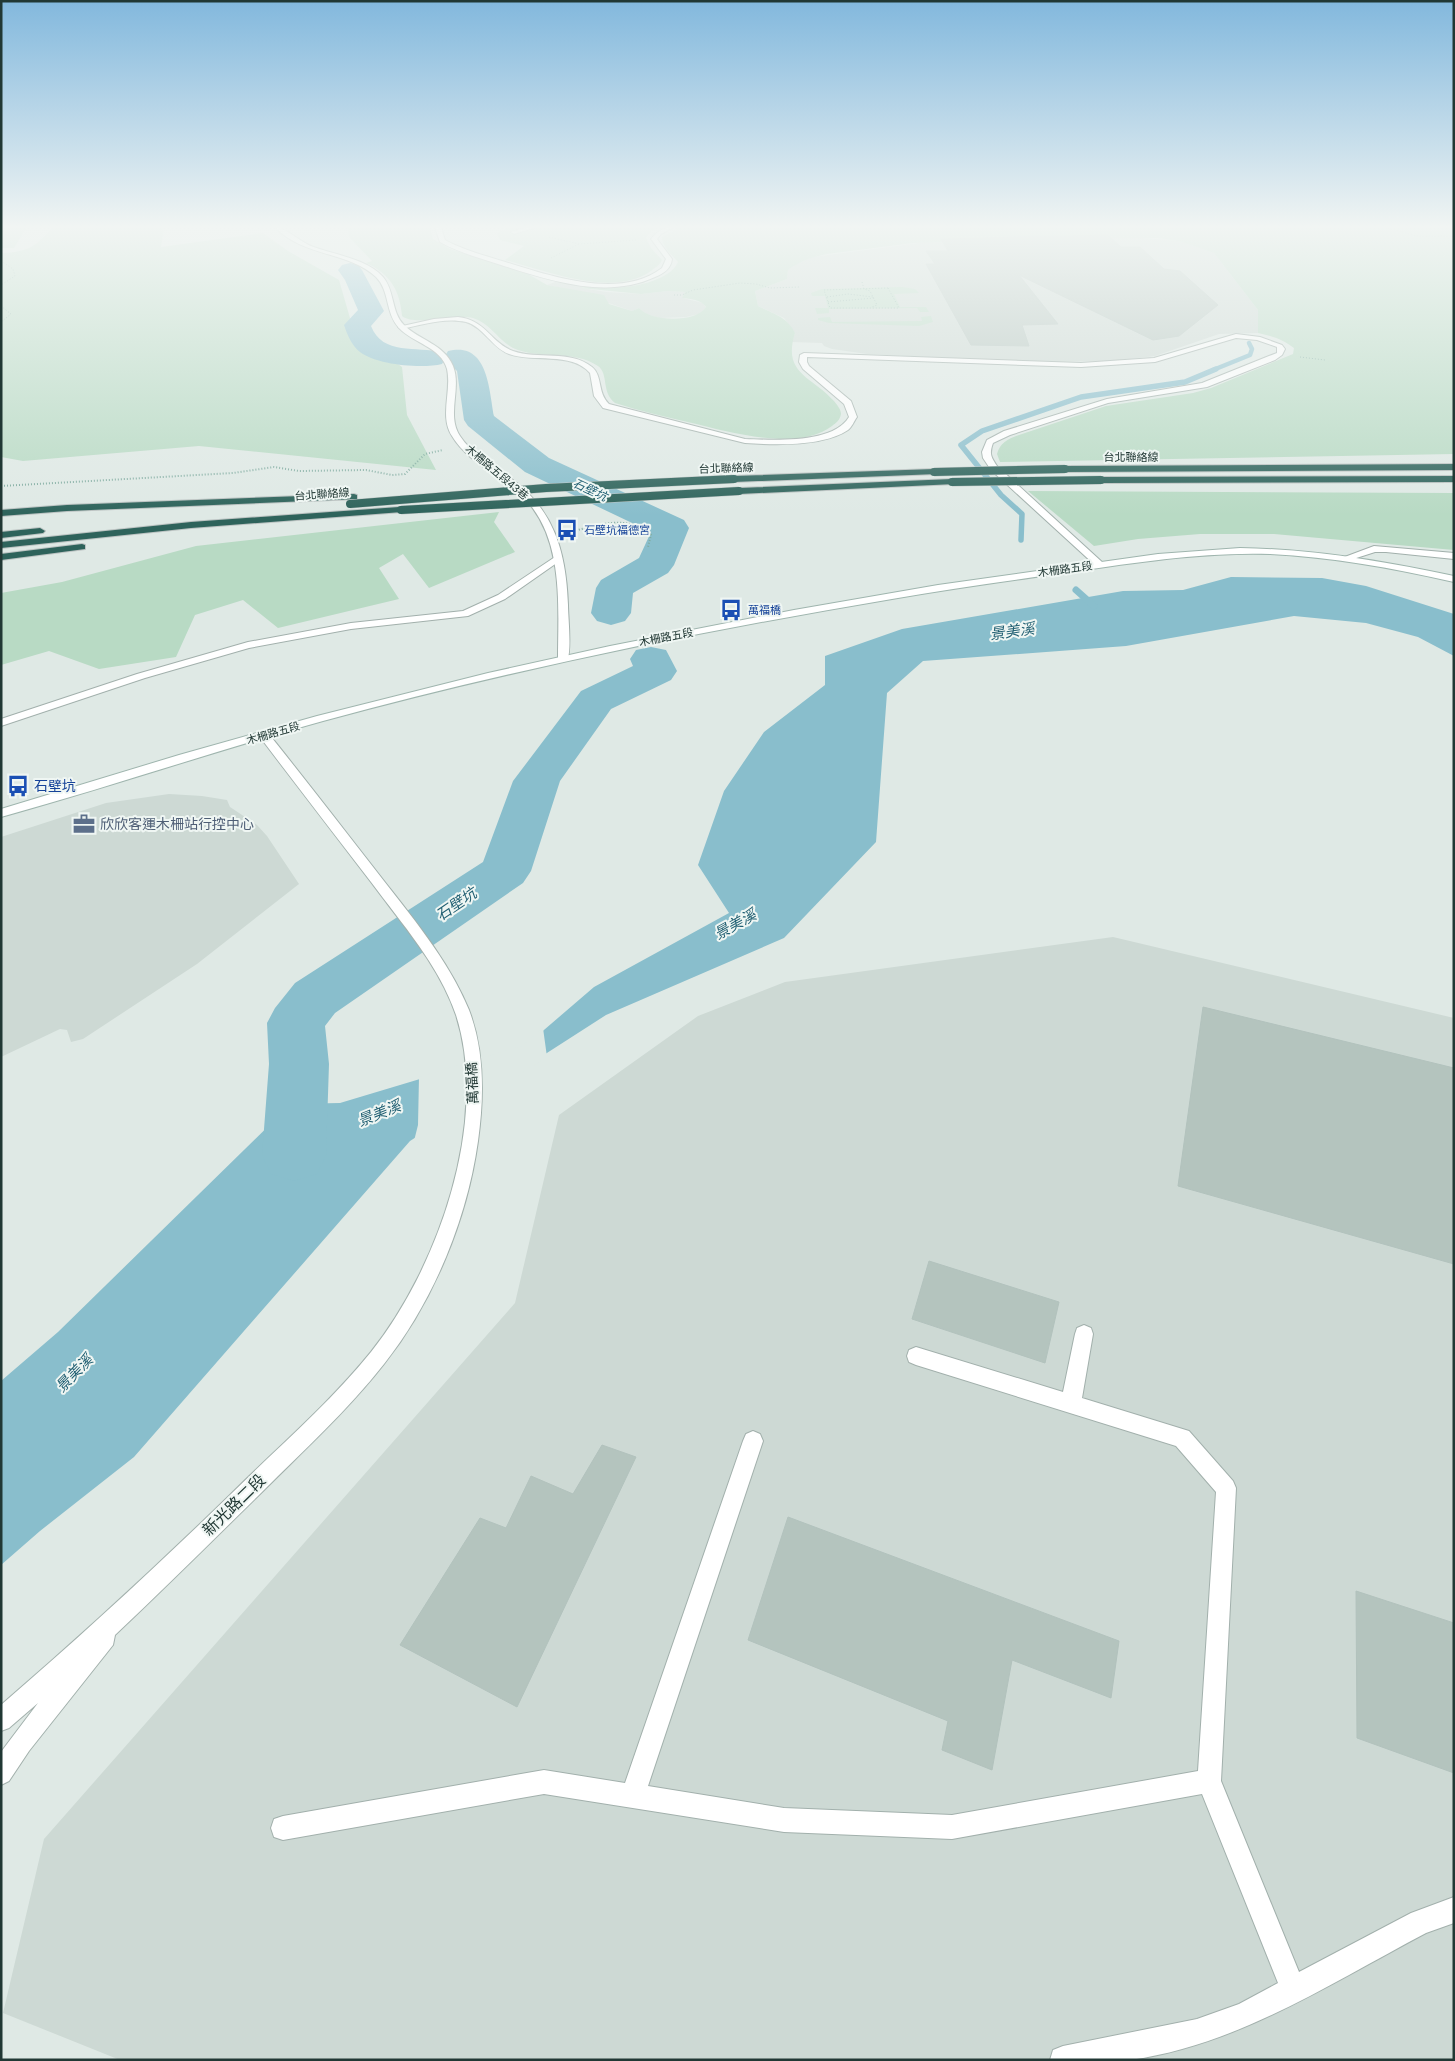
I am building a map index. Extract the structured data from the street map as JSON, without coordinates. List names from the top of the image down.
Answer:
{
  "streets": {
    "highway": ["台北聯絡線"],
    "street": [
      "木柵路五段43巷",
      "木柵路五段",
      "萬福橋",
      "新光路二段"
    ]
  },
  "crossings": [
    ["木柵路五段43巷", "木柵路五段"],
    ["木柵路五段", "萬福橋"],
    ["萬福橋", "新光路二段"]
  ],
  "water": ["石壁坑", "景美溪"],
  "places": {
    "bus stop": ["石壁坑福德宮", "萬福橋", "石壁坑"],
    "office": ["欣欣客運木柵站行控中心"]
  }
}
